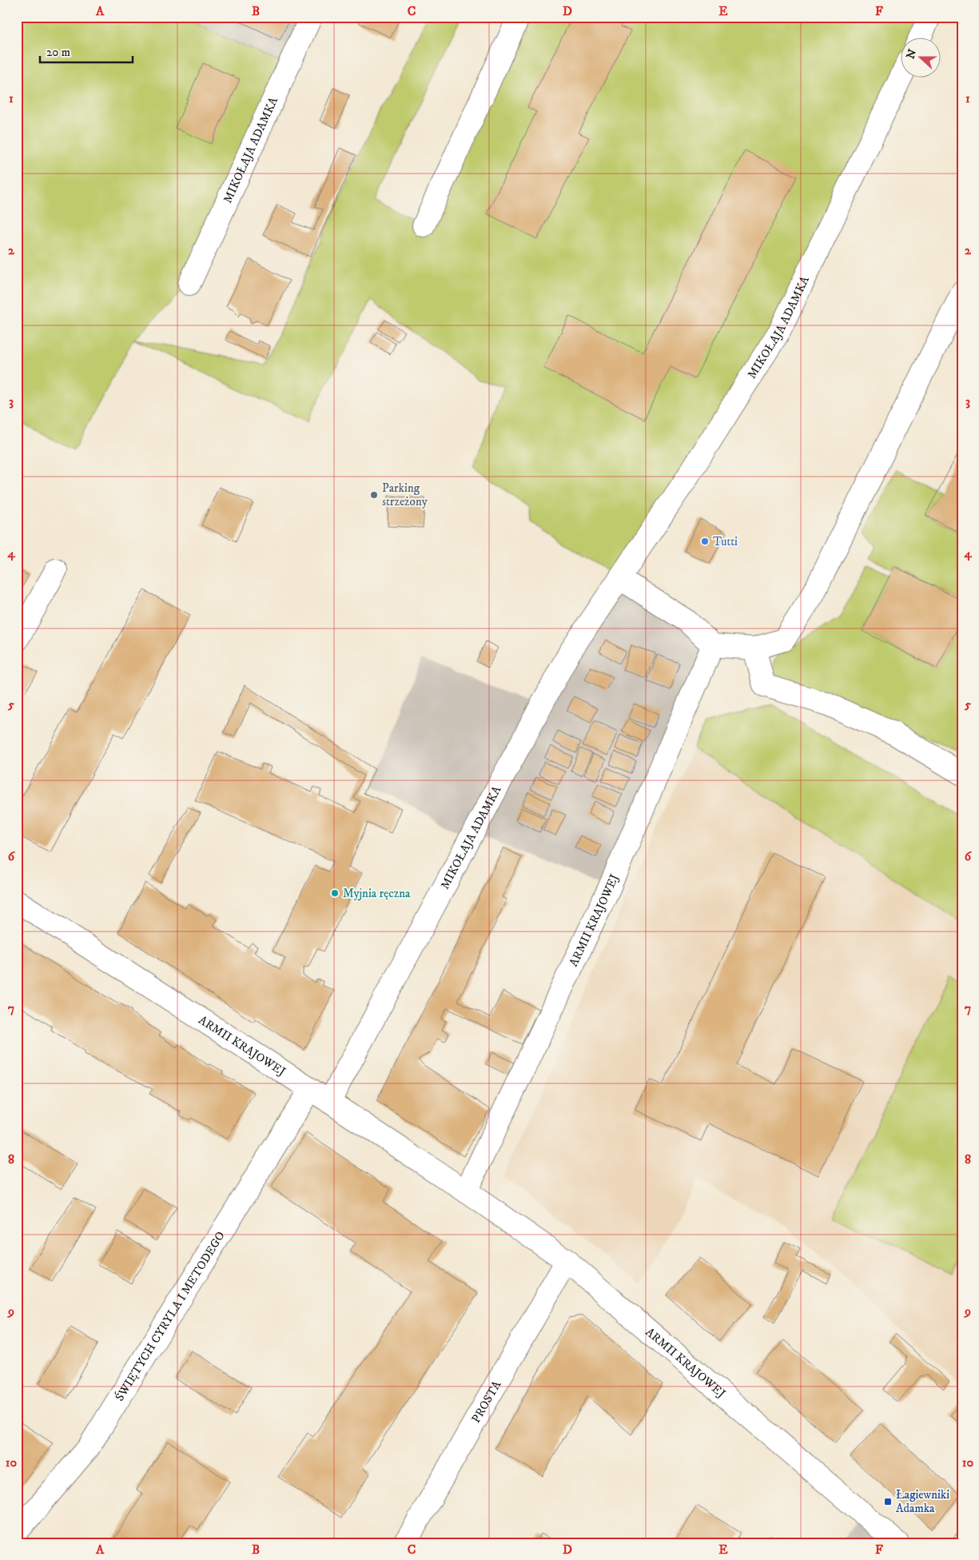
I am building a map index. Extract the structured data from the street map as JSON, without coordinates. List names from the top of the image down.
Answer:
{
  "streets": {
    "street": [
      "MIKOŁAJA ADAMKA",
      "ARMII KRAJOWEJ",
      "ŚWIĘTYCH CYRYLA I METODEGO",
      "PROSTA"
    ]
  },
  "crossings": [
    ["MIKOŁAJA ADAMKA", "ARMII KRAJOWEJ"],
    ["ARMII KRAJOWEJ", "ŚWIĘTYCH CYRYLA I METODEGO"],
    ["ARMII KRAJOWEJ", "PROSTA"]
  ],
  "places": {
    "other": ["Parking strzeżony", "Tutti", "Myjnia ręczna"],
    "transit": ["Łagiewniki Adamka"]
  },
  "scale_bar": "20 m",
  "north": "left",
  "grid": {
    "columns": [
      "A",
      "B",
      "C",
      "D",
      "E",
      "F"
    ],
    "rows": [
      "1",
      "2",
      "3",
      "4",
      "5",
      "6",
      "7",
      "8",
      "9",
      "10"
    ]
  }
}
